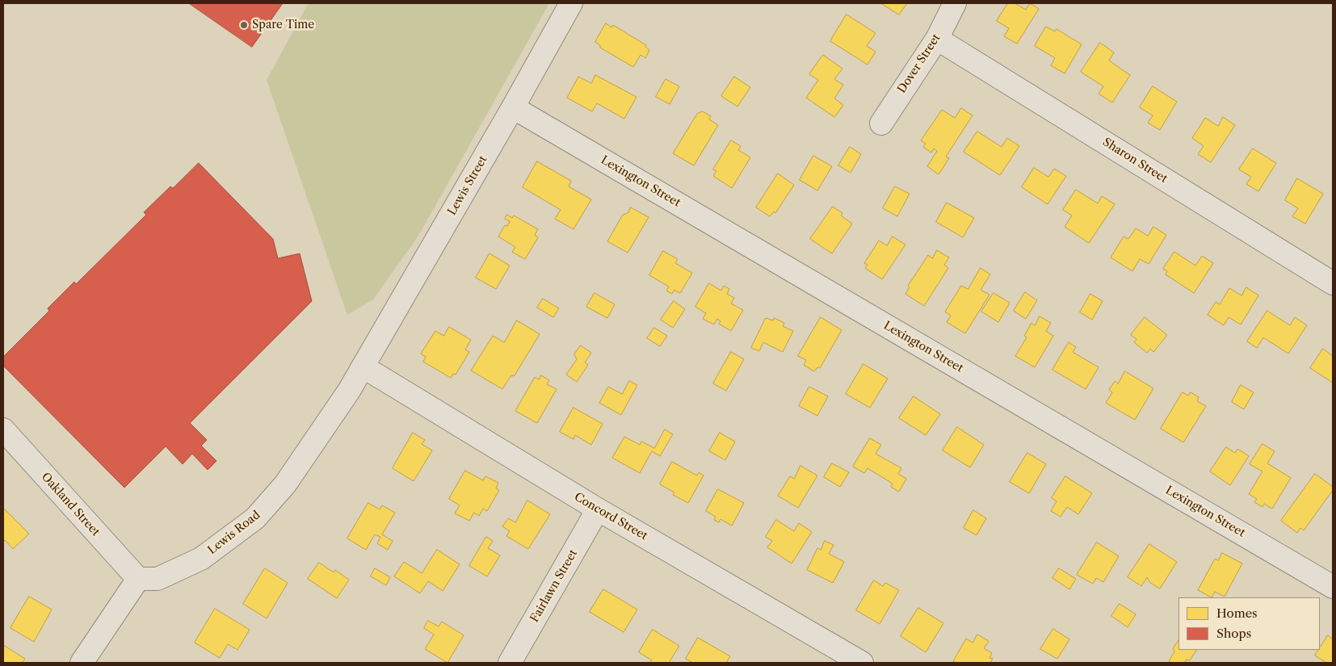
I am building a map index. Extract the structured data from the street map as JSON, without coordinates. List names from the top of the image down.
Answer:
{
  "streets": {
    "street": [
      "Dover Street",
      "Sharon Street",
      "Lexington Street",
      "Lewis Street",
      "Oakland Street",
      "Concord Street",
      "Lewis Road",
      "Fairlawn Street"
    ]
  },
  "crossings": [
    ["Dover Street", "Sharon Street"],
    ["Lexington Street", "Lewis Street"],
    ["Lewis Street", "Concord Street"],
    ["Lewis Street", "Lewis Road"],
    ["Oakland Street", "Lewis Road"],
    ["Concord Street", "Lewis Road"],
    ["Concord Street", "Fairlawn Street"]
  ],
  "places": ["Spare Time"],
  "legend": ["Homes", "Shops"]
}
